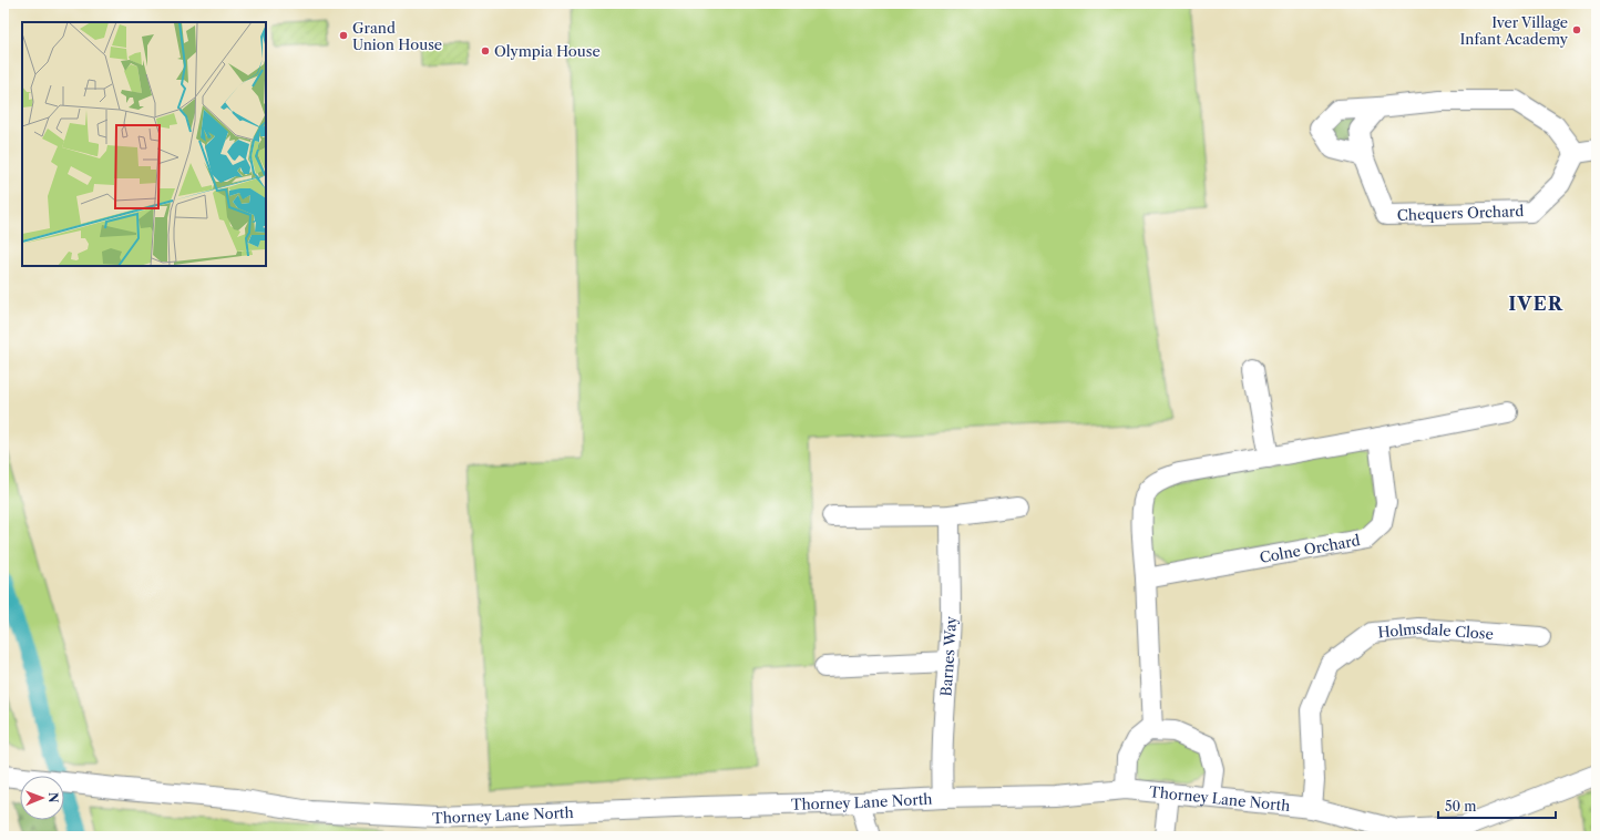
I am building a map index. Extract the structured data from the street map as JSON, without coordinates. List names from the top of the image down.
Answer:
{
  "streets": {
    "street": [
      "Chequers Orchard",
      "Colne Orchard",
      "Holmsdale Close",
      "Barnes Way",
      "Thorney Lane North"
    ]
  },
  "crossings": [
    ["Holmsdale Close", "Thorney Lane North"],
    ["Barnes Way", "Thorney Lane North"]
  ],
  "districts": ["IVER"],
  "places": ["Iver Village Infant Academy", "Grand Union House", "Olympia House"],
  "scale_bar": "50 m",
  "north": "right"
}
